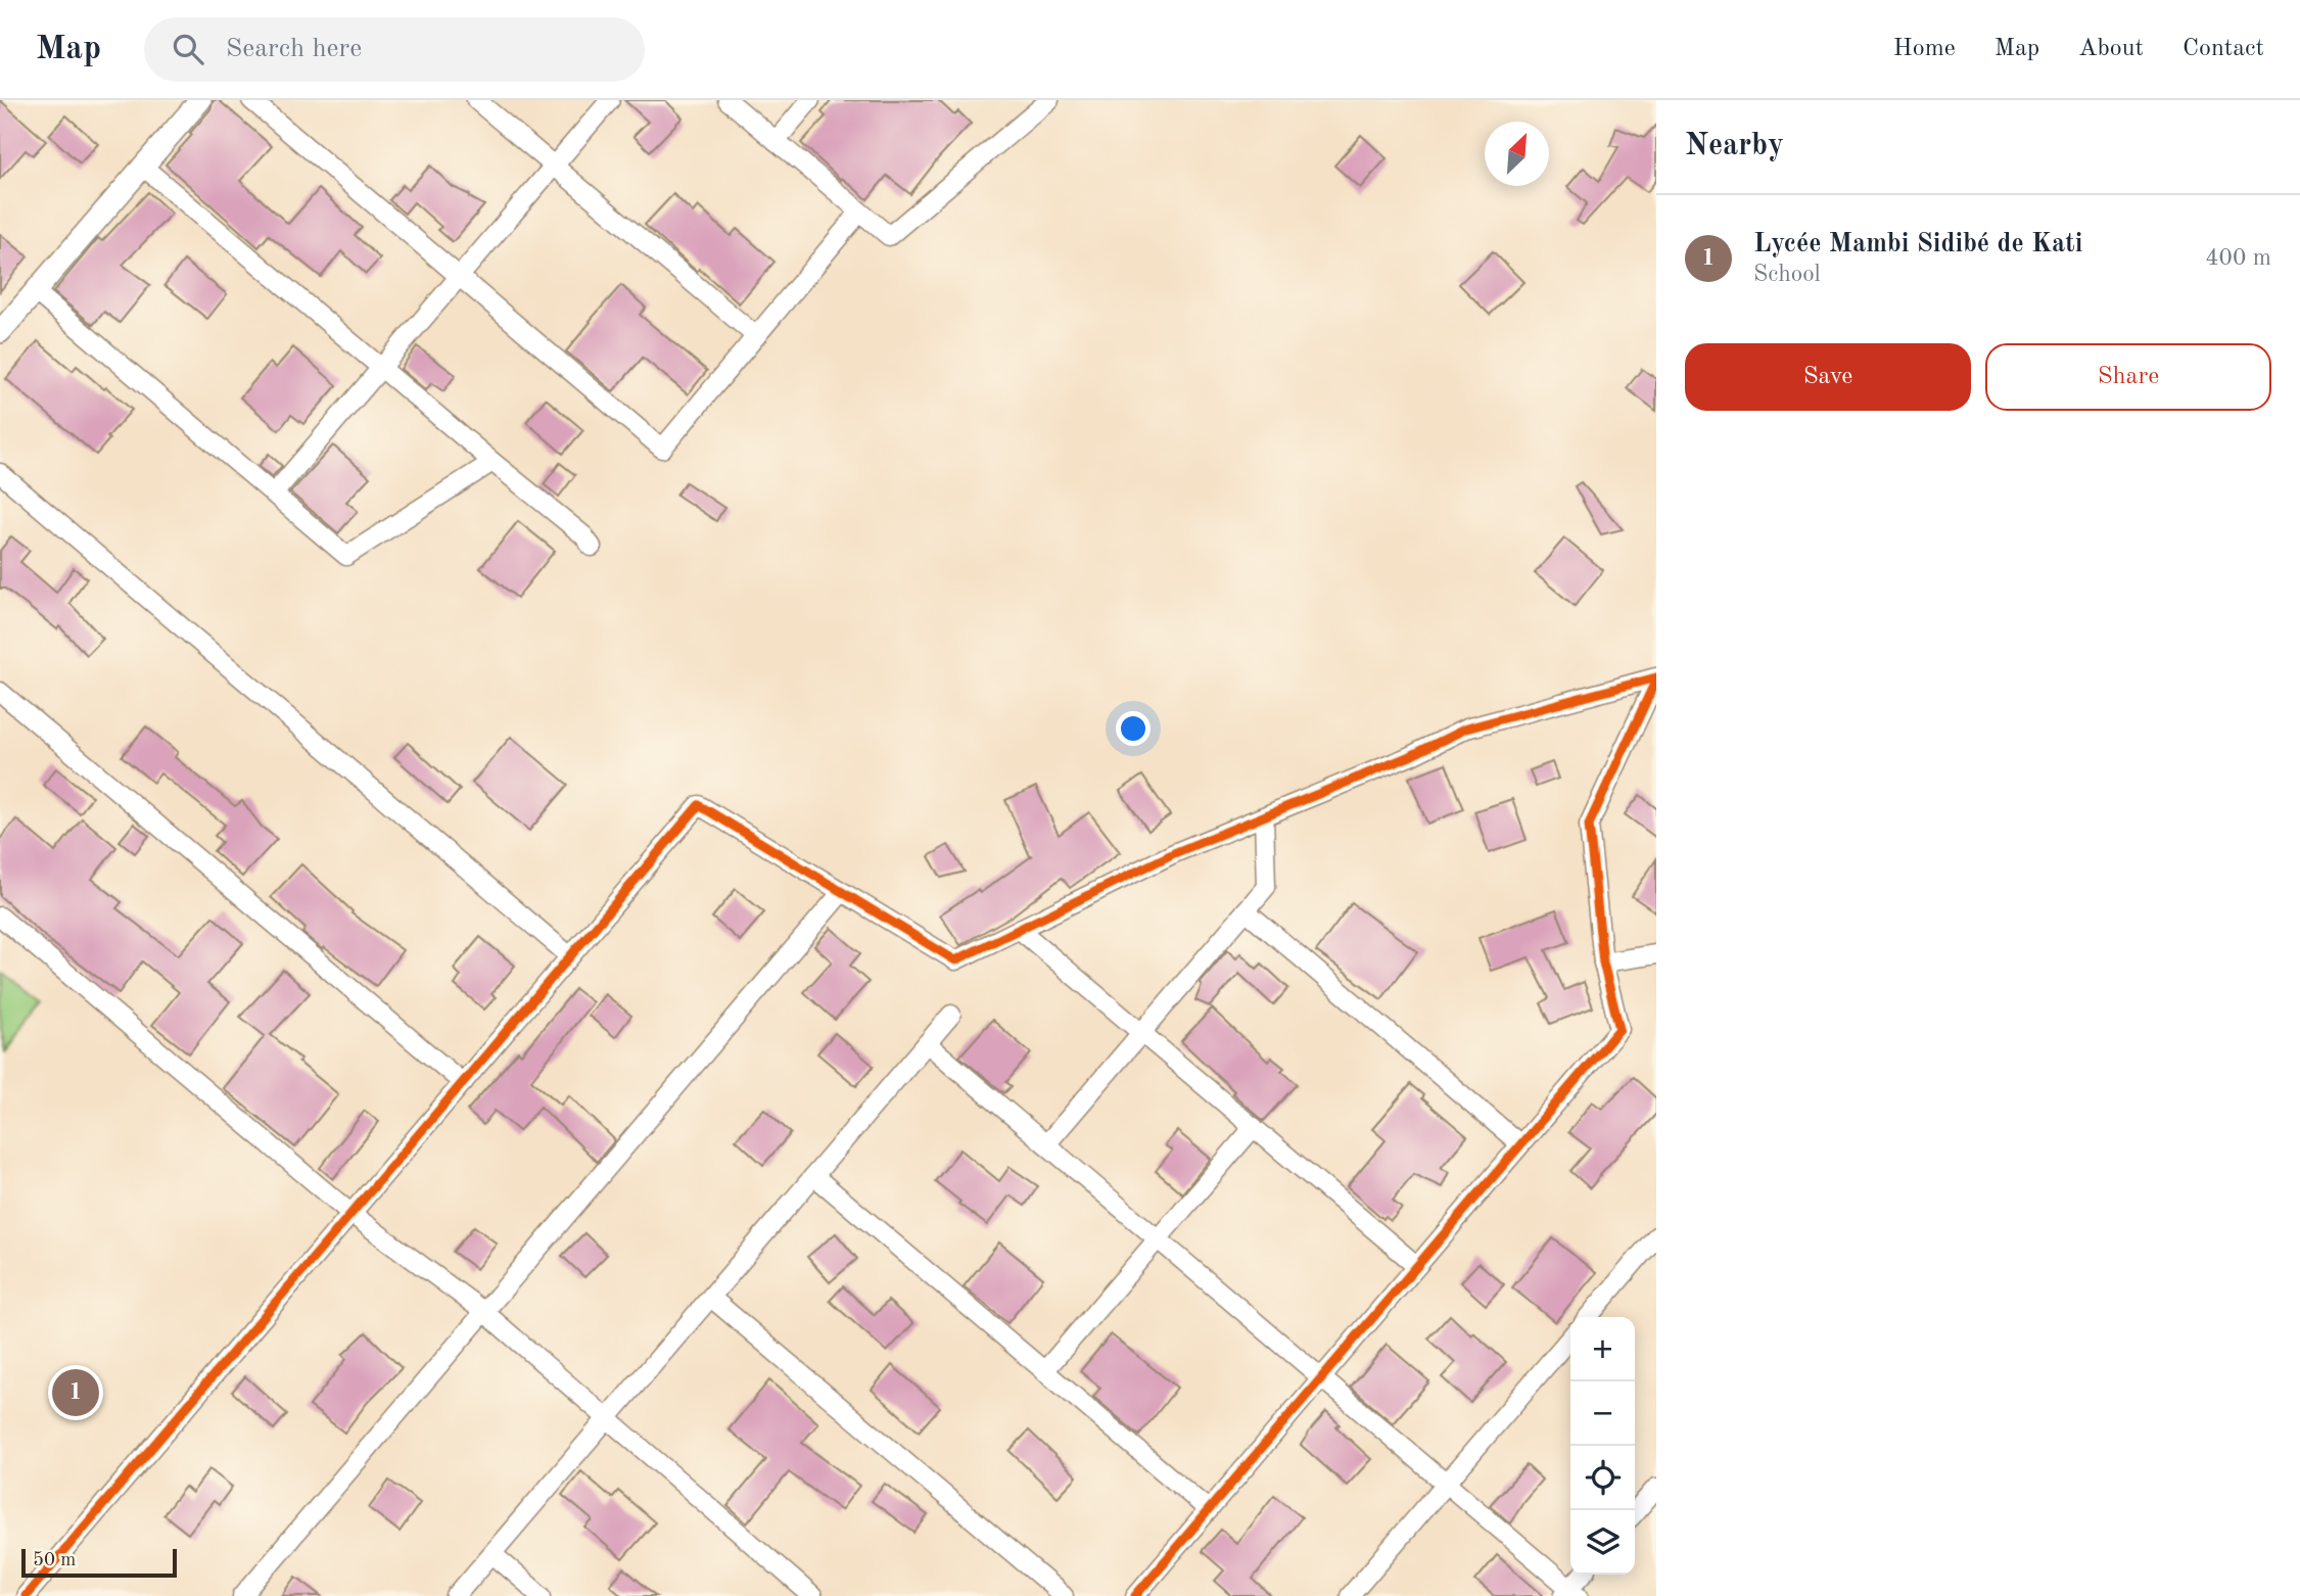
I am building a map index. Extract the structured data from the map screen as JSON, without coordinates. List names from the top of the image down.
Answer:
{
  "scale_bar": "50 m",
  "north": "top right",
  "page": {
    "header": "Map",
    "search": "Search here",
    "nav": [
      "Home",
      "Map",
      "About",
      "Contact"
    ],
    "heading": "Nearby",
    "list": [
      {
        "mark": "1",
        "name": "Lycée Mambi Sidibé de Kati",
        "note": "School",
        "value": "400 m"
      }
    ],
    "buttons": ["Save", "Share"],
    "map_buttons": ["+", "−"],
    "pins": "1",
    "scale": "50 m"
  }
}
